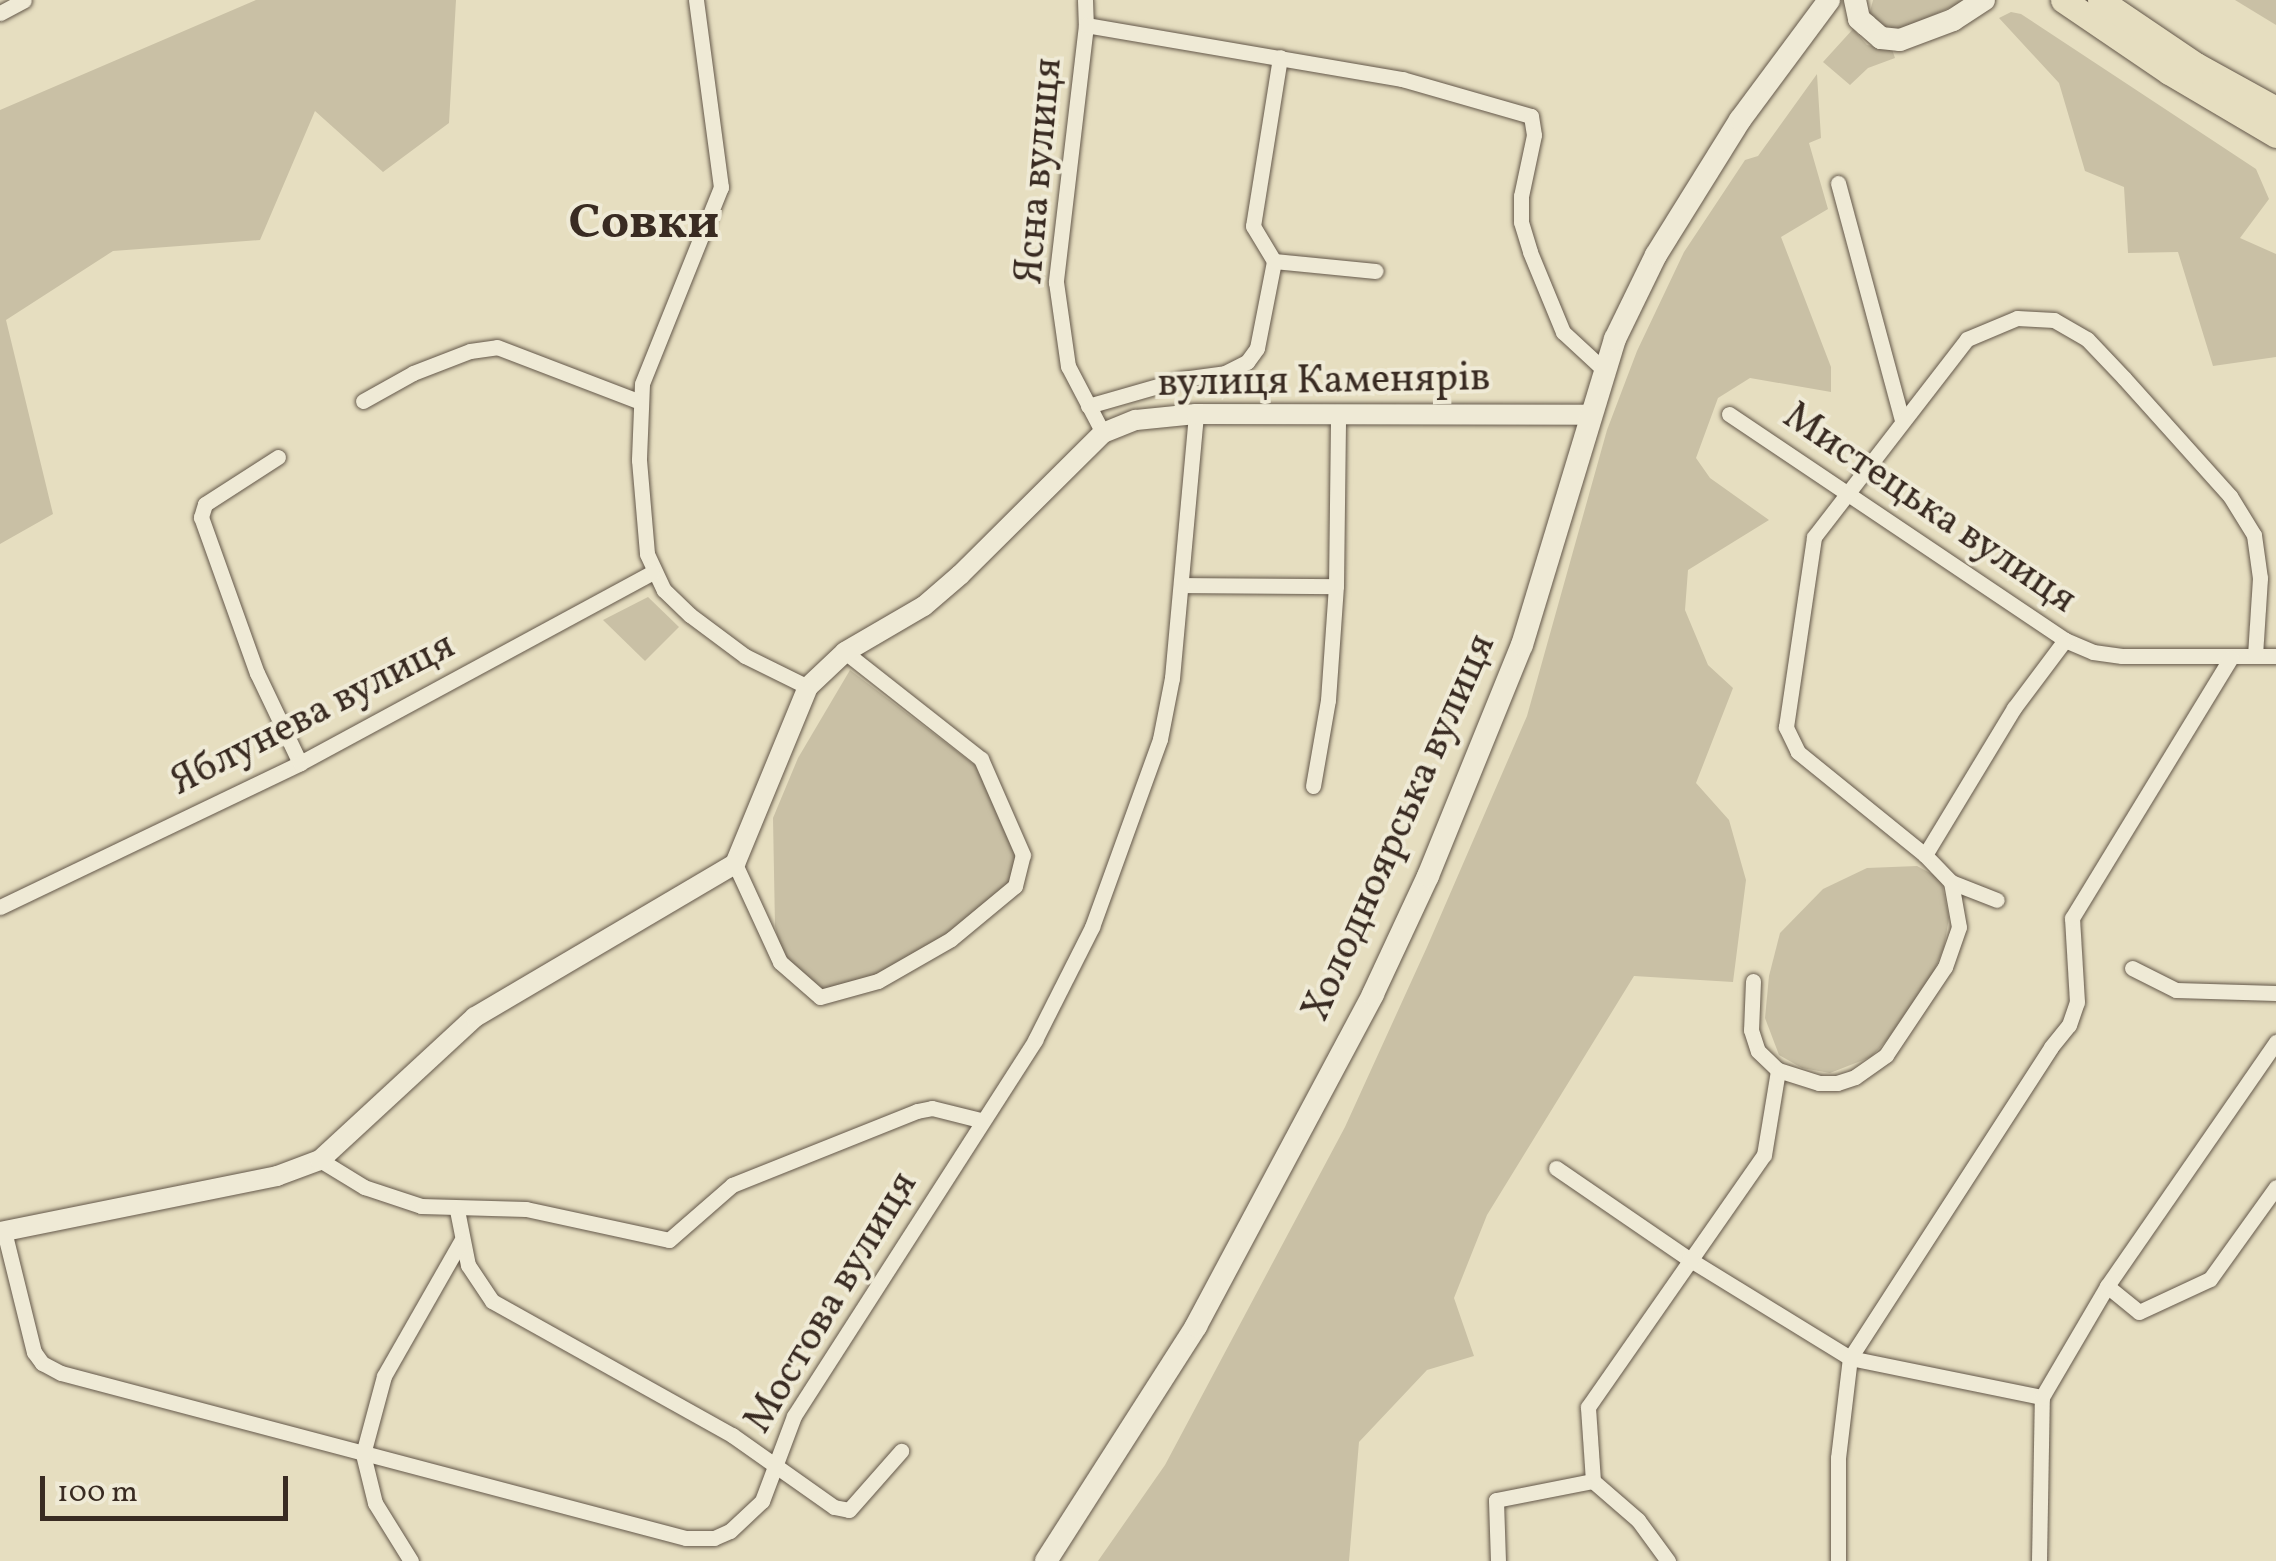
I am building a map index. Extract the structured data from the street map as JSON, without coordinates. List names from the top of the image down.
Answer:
{
  "streets": {
    "main road": ["Холодноярська вулиця"],
    "street": [
      "Ясна вулиця",
      "вулиця Каменярів",
      "Мистецька вулиця",
      "Яблунева вулиця",
      "Мостова вулиця"
    ]
  },
  "crossings": [
    ["Ясна вулиця", "вулиця Каменярів"],
    ["Ясна вулиця", "Холодноярська вулиця"],
    ["вулиця Каменярів", "Холодноярська вулиця"],
    ["вулиця Каменярів", "Мостова вулиця"]
  ],
  "districts": ["Совки"],
  "scale_bar": "100 m"
}
